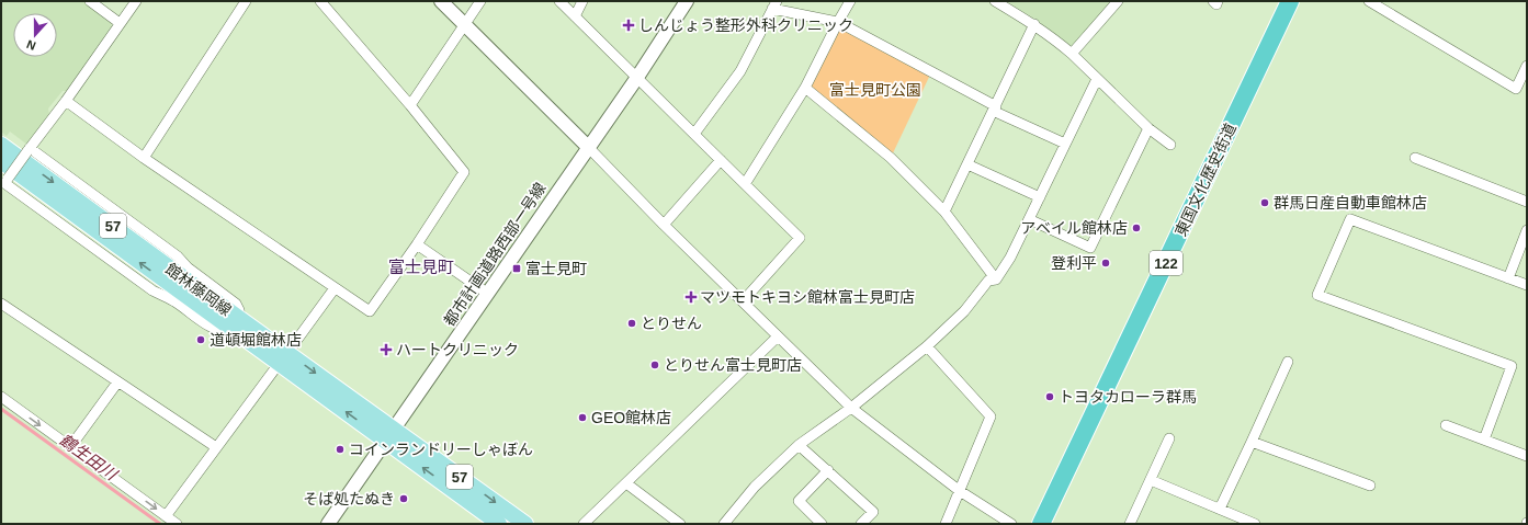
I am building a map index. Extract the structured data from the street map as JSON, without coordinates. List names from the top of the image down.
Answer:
{
  "streets": {
    "highway": ["東国文化歴史街道", "122"],
    "main road": ["57", "館林藤岡線"],
    "street": ["都市計画道路西部一号線"]
  },
  "crossings": [
    ["都市計画道路西部一号線", "館林藤岡線"]
  ],
  "districts": ["富士見町"],
  "water": ["鶴生田川"],
  "parks": ["富士見町公園"],
  "places": {
    "health": ["しんじょう整形外科クリニック", "マツモトキヨシ館林富士見町店", "ハートクリニック"],
    "other": [
      "群馬日産自動車館林店",
      "アベイル館林店",
      "登利平",
      "とりせん",
      "道頓堀館林店",
      "とりせん富士見町店",
      "トヨタカローラ群馬",
      "GEO館林店",
      "コインランドリーしゃぼん",
      "そば処たぬき"
    ],
    "transit": ["富士見町"]
  },
  "north": "bottom"
}
